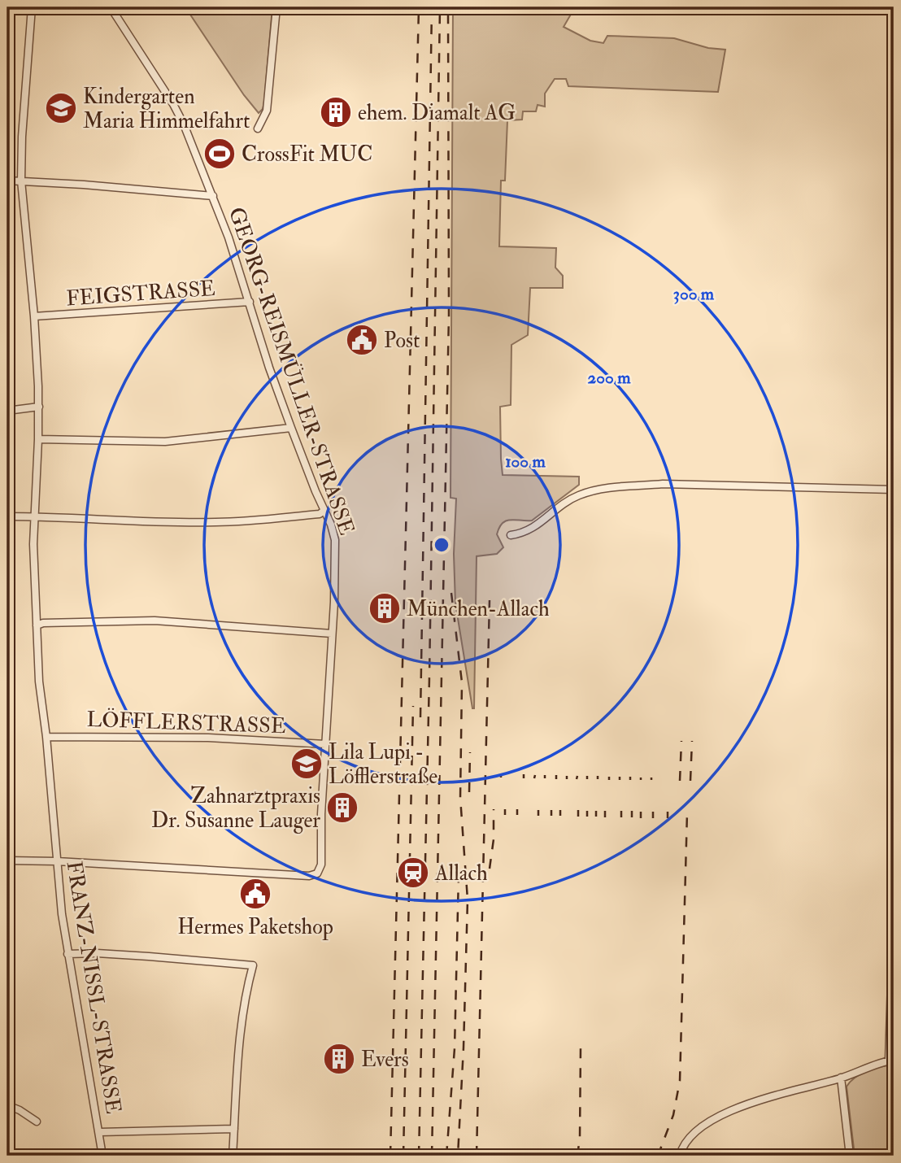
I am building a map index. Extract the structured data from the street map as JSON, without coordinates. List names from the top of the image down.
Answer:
{
  "streets": {
    "street": [
      "FEIGSTRASSE",
      "GEORG-REISMÜLLER-STRASSE",
      "LÖFFLERSTRASSE",
      "FRANZ-NISSL-STRASSE"
    ]
  },
  "crossings": [
    ["FEIGSTRASSE", "GEORG-REISMÜLLER-STRASSE"],
    ["FEIGSTRASSE", "FRANZ-NISSL-STRASSE"],
    ["GEORG-REISMÜLLER-STRASSE", "LÖFFLERSTRASSE"],
    ["GEORG-REISMÜLLER-STRASSE", "FRANZ-NISSL-STRASSE"],
    ["LÖFFLERSTRASSE", "FRANZ-NISSL-STRASSE"]
  ],
  "places": {
    "school or university": ["Kindergarten Maria Himmelfahrt", "Lila Lupi - Löfflerstraße"],
    "building": [
      "ehem. Diamalt AG",
      "München-Allach",
      "Zahnarztpraxis Dr. Susanne Lauger",
      "Evers"
    ],
    "sports": ["CrossFit MUC"],
    "public building": ["Post", "Hermes Paketshop"],
    "station": ["Allach"]
  },
  "rings": ["300 m", "200 m", "100 m"]
}
